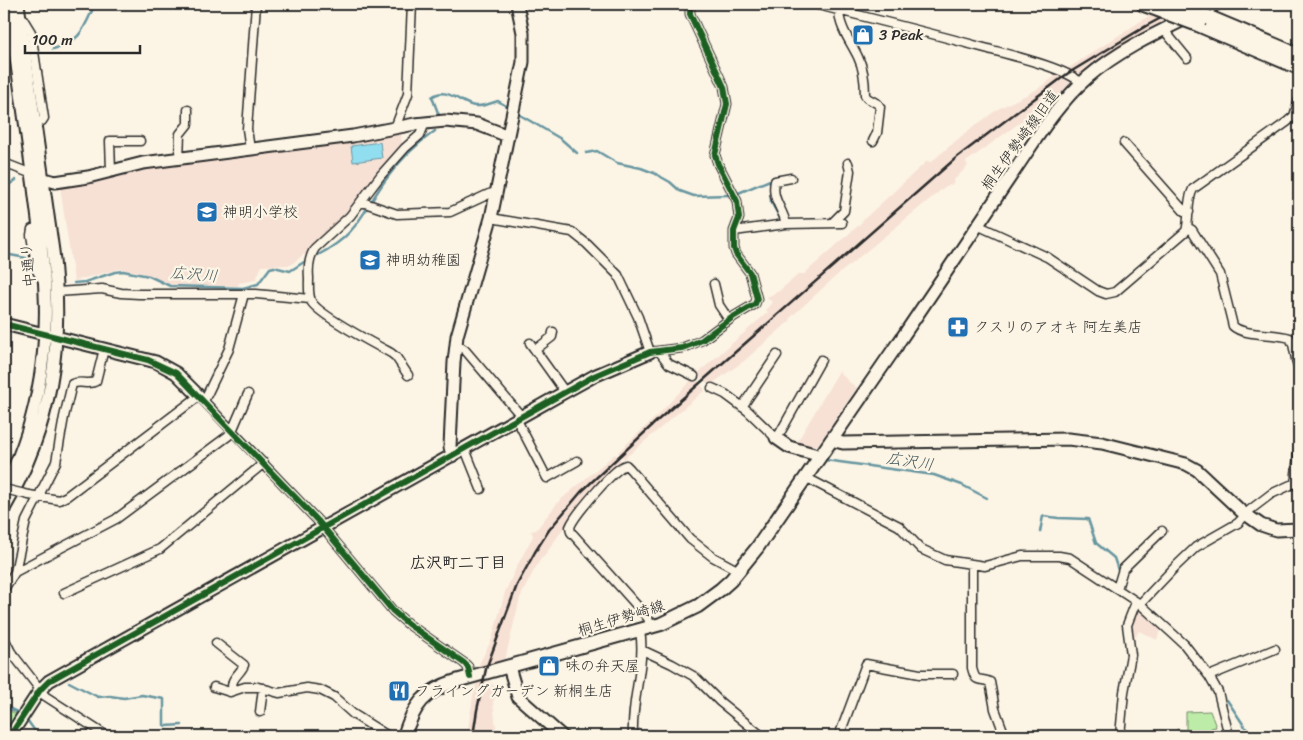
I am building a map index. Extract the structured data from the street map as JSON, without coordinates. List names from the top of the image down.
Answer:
{
  "streets": {
    "main road": ["桐生伊勢崎線"],
    "street": ["桐生伊勢崎線旧道", "中通り"]
  },
  "crossings": [
    ["桐生伊勢崎線旧道", "桐生伊勢崎線"]
  ],
  "districts": ["広沢町二丁目"],
  "water": ["広沢川"],
  "places": {
    "shop": ["3 Peak", "味の弁天屋"],
    "school or university": ["神明小学校", "神明幼稚園"],
    "pharmacy": ["クスリのアオキ 阿左美店"],
    "restaurant": ["フライングガーデン 新桐生店"]
  },
  "scale_bar": "100 m"
}
